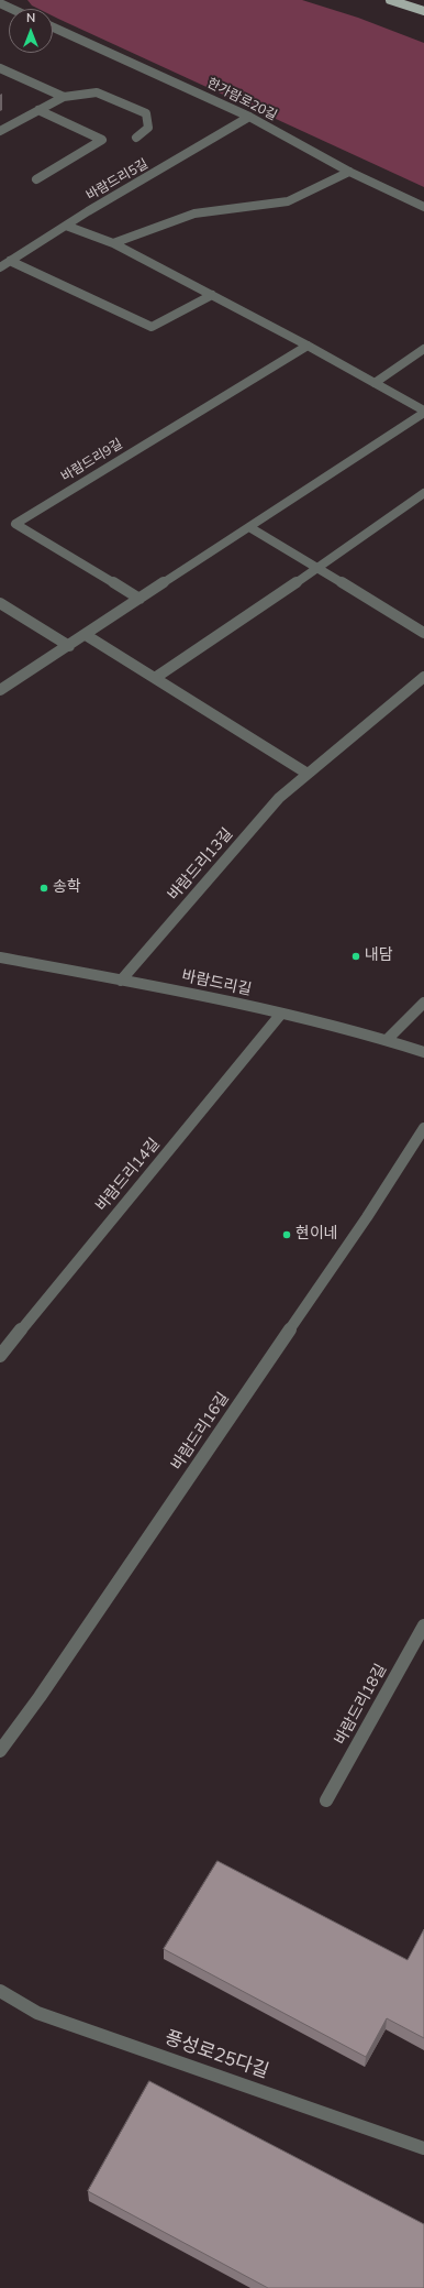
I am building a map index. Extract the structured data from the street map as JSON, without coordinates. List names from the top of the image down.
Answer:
{
  "streets": {
    "street": [
      "한가람로20길",
      "바람드리5길",
      "바람드리9길",
      "바람드리13길",
      "바람드리길",
      "바람드리14길",
      "바람드리16길",
      "바람드리18길",
      "풍성로25다길"
    ]
  },
  "crossings": [
    ["한가람로20길", "바람드리5길"],
    ["바람드리13길", "바람드리길"],
    ["바람드리길", "바람드리14길"]
  ],
  "places": ["송학", "내담", "현이네"],
  "north": "top"
}
